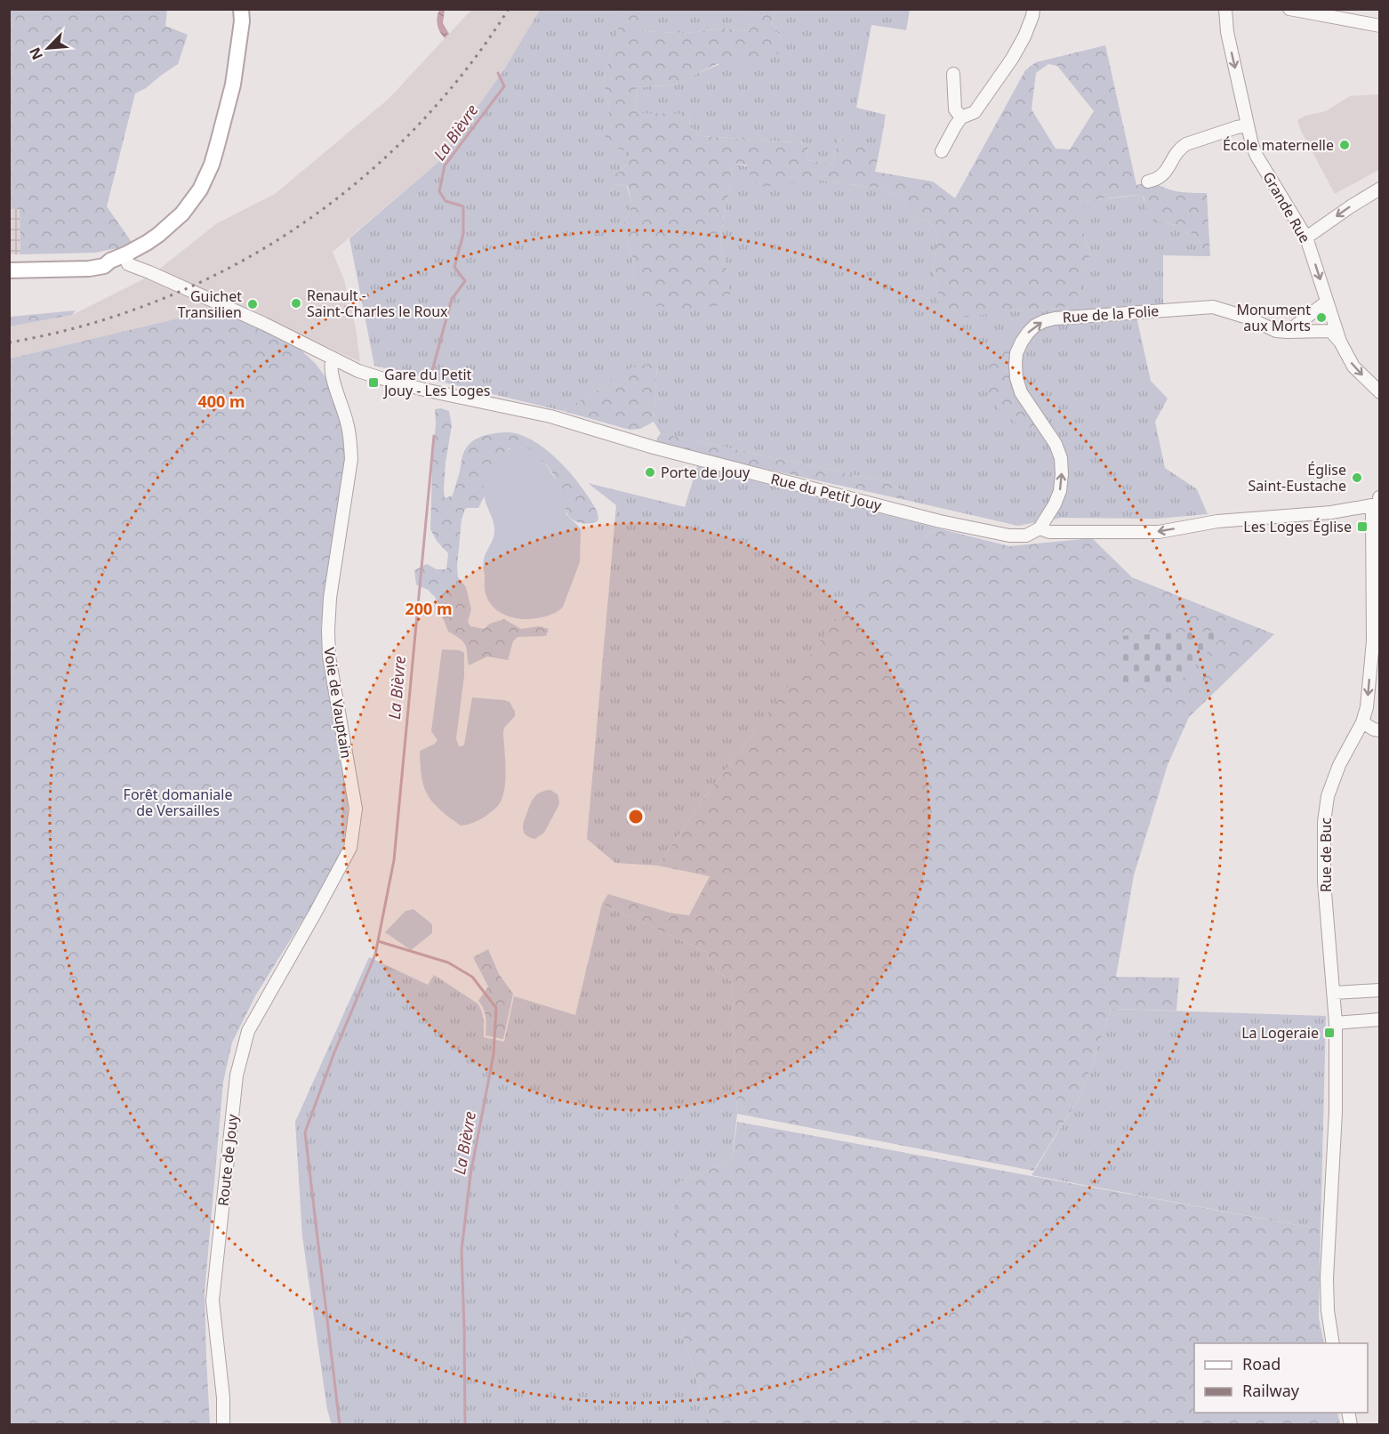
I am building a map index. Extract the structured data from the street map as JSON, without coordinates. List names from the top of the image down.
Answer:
{
  "streets": {
    "street": [
      "Grande Rue",
      "Rue de la Folie",
      "Rue du Petit Jouy",
      "Voie de Vauptain",
      "Rue de Buc",
      "Route de Jouy"
    ]
  },
  "crossings": [
    ["Grande Rue", "Rue de la Folie"],
    ["Rue de la Folie", "Rue du Petit Jouy"],
    ["Rue du Petit Jouy", "Voie de Vauptain"],
    ["Rue du Petit Jouy", "Rue de Buc"],
    ["Voie de Vauptain", "Route de Jouy"]
  ],
  "one_way": ["Grande Rue"],
  "water": ["La Bièvre"],
  "parks": ["Forêt domaniale de Versailles"],
  "places": {
    "other": [
      "École maternelle",
      "Renault - Saint-Charles le Roux",
      "Guichet Transilien",
      "Monument aux Morts",
      "Porte de Jouy",
      "Église Saint-Eustache"
    ],
    "transit": ["Gare du Petit Jouy - Les Loges", "Les Loges Église", "La Logeraie"]
  },
  "legend": ["Road", "Railway"],
  "north": "bottom left",
  "rings": ["400 m", "200 m"]
}
